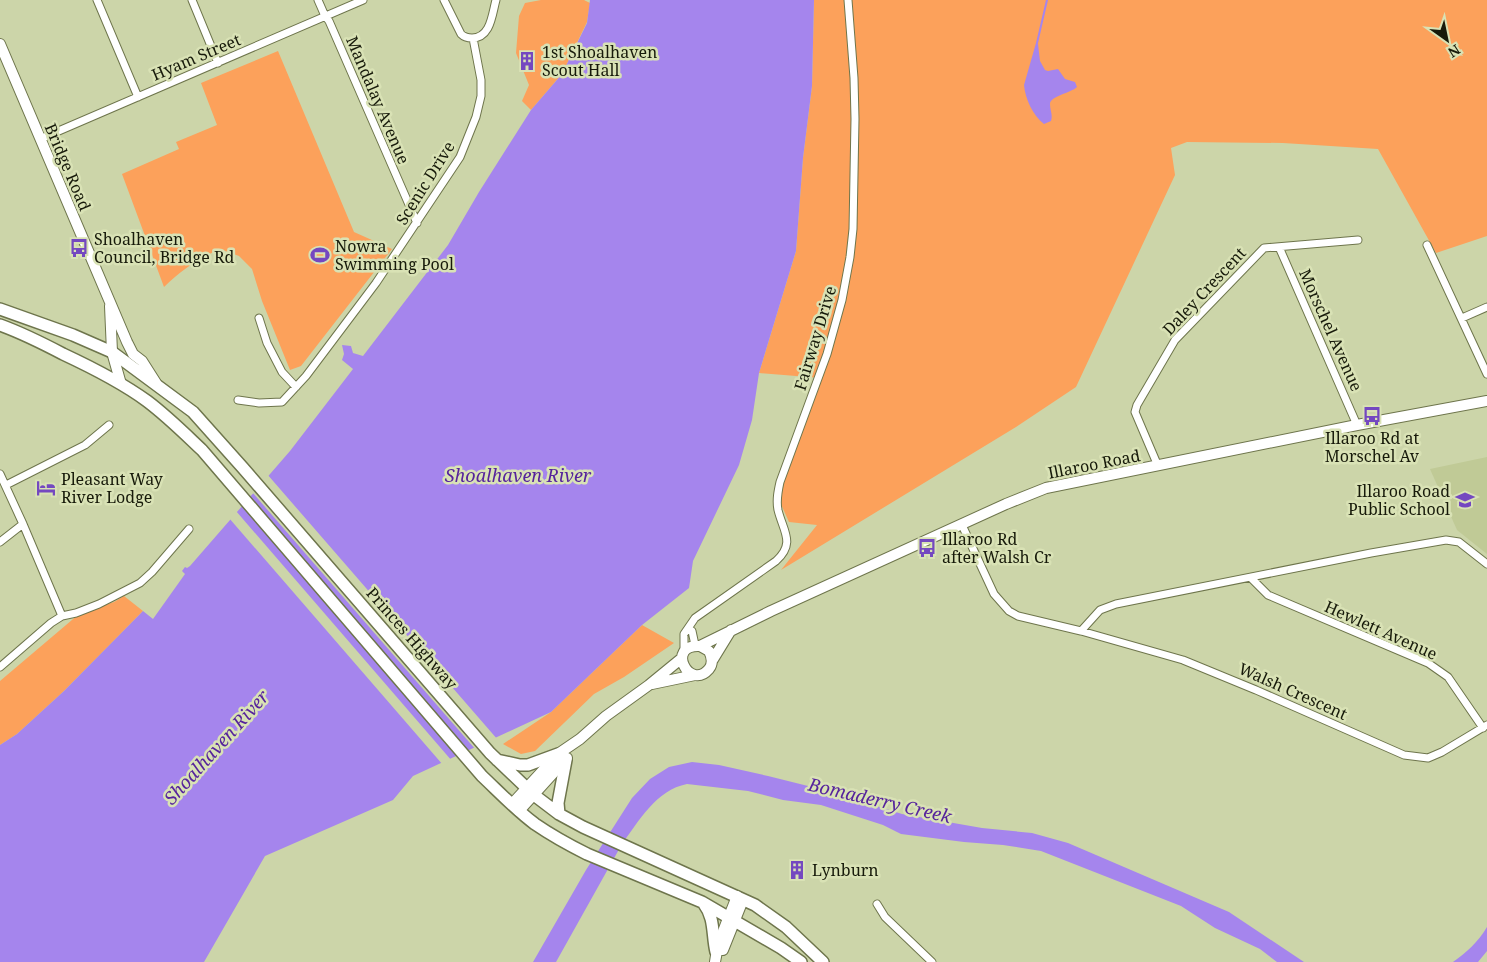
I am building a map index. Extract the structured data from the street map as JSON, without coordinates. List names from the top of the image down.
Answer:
{
  "streets": {
    "highway": ["Princes Highway"],
    "main road": ["Bridge Road", "Illaroo Road"],
    "street": [
      "Hyam Street",
      "Mandalay Avenue",
      "Scenic Drive",
      "Daley Crescent",
      "Morschel Avenue",
      "Fairway Drive",
      "Hewlett Avenue",
      "Walsh Crescent"
    ]
  },
  "crossings": [
    ["Hyam Street", "Mandalay Avenue"],
    ["Hyam Street", "Bridge Road"],
    ["Mandalay Avenue", "Scenic Drive"],
    ["Bridge Road", "Princes Highway"],
    ["Daley Crescent", "Morschel Avenue"],
    ["Daley Crescent", "Illaroo Road"],
    ["Morschel Avenue", "Illaroo Road"],
    ["Illaroo Road", "Princes Highway"],
    ["Illaroo Road", "Walsh Crescent"],
    ["Hewlett Avenue", "Walsh Crescent"]
  ],
  "water": ["Shoalhaven River", "Bomaderry Creek"],
  "places": {
    "building": ["1st Shoalhaven Scout Hall", "Lynburn"],
    "bus stop": ["Shoalhaven Council, Bridge Rd", "Illaroo Rd at Morschel Av", "Illaroo Rd after Walsh Cr"],
    "sports": ["Nowra Swimming Pool"],
    "hotel": ["Pleasant Way River Lodge"],
    "school or university": ["Illaroo Road Public School"]
  },
  "north": "bottom right"
}
